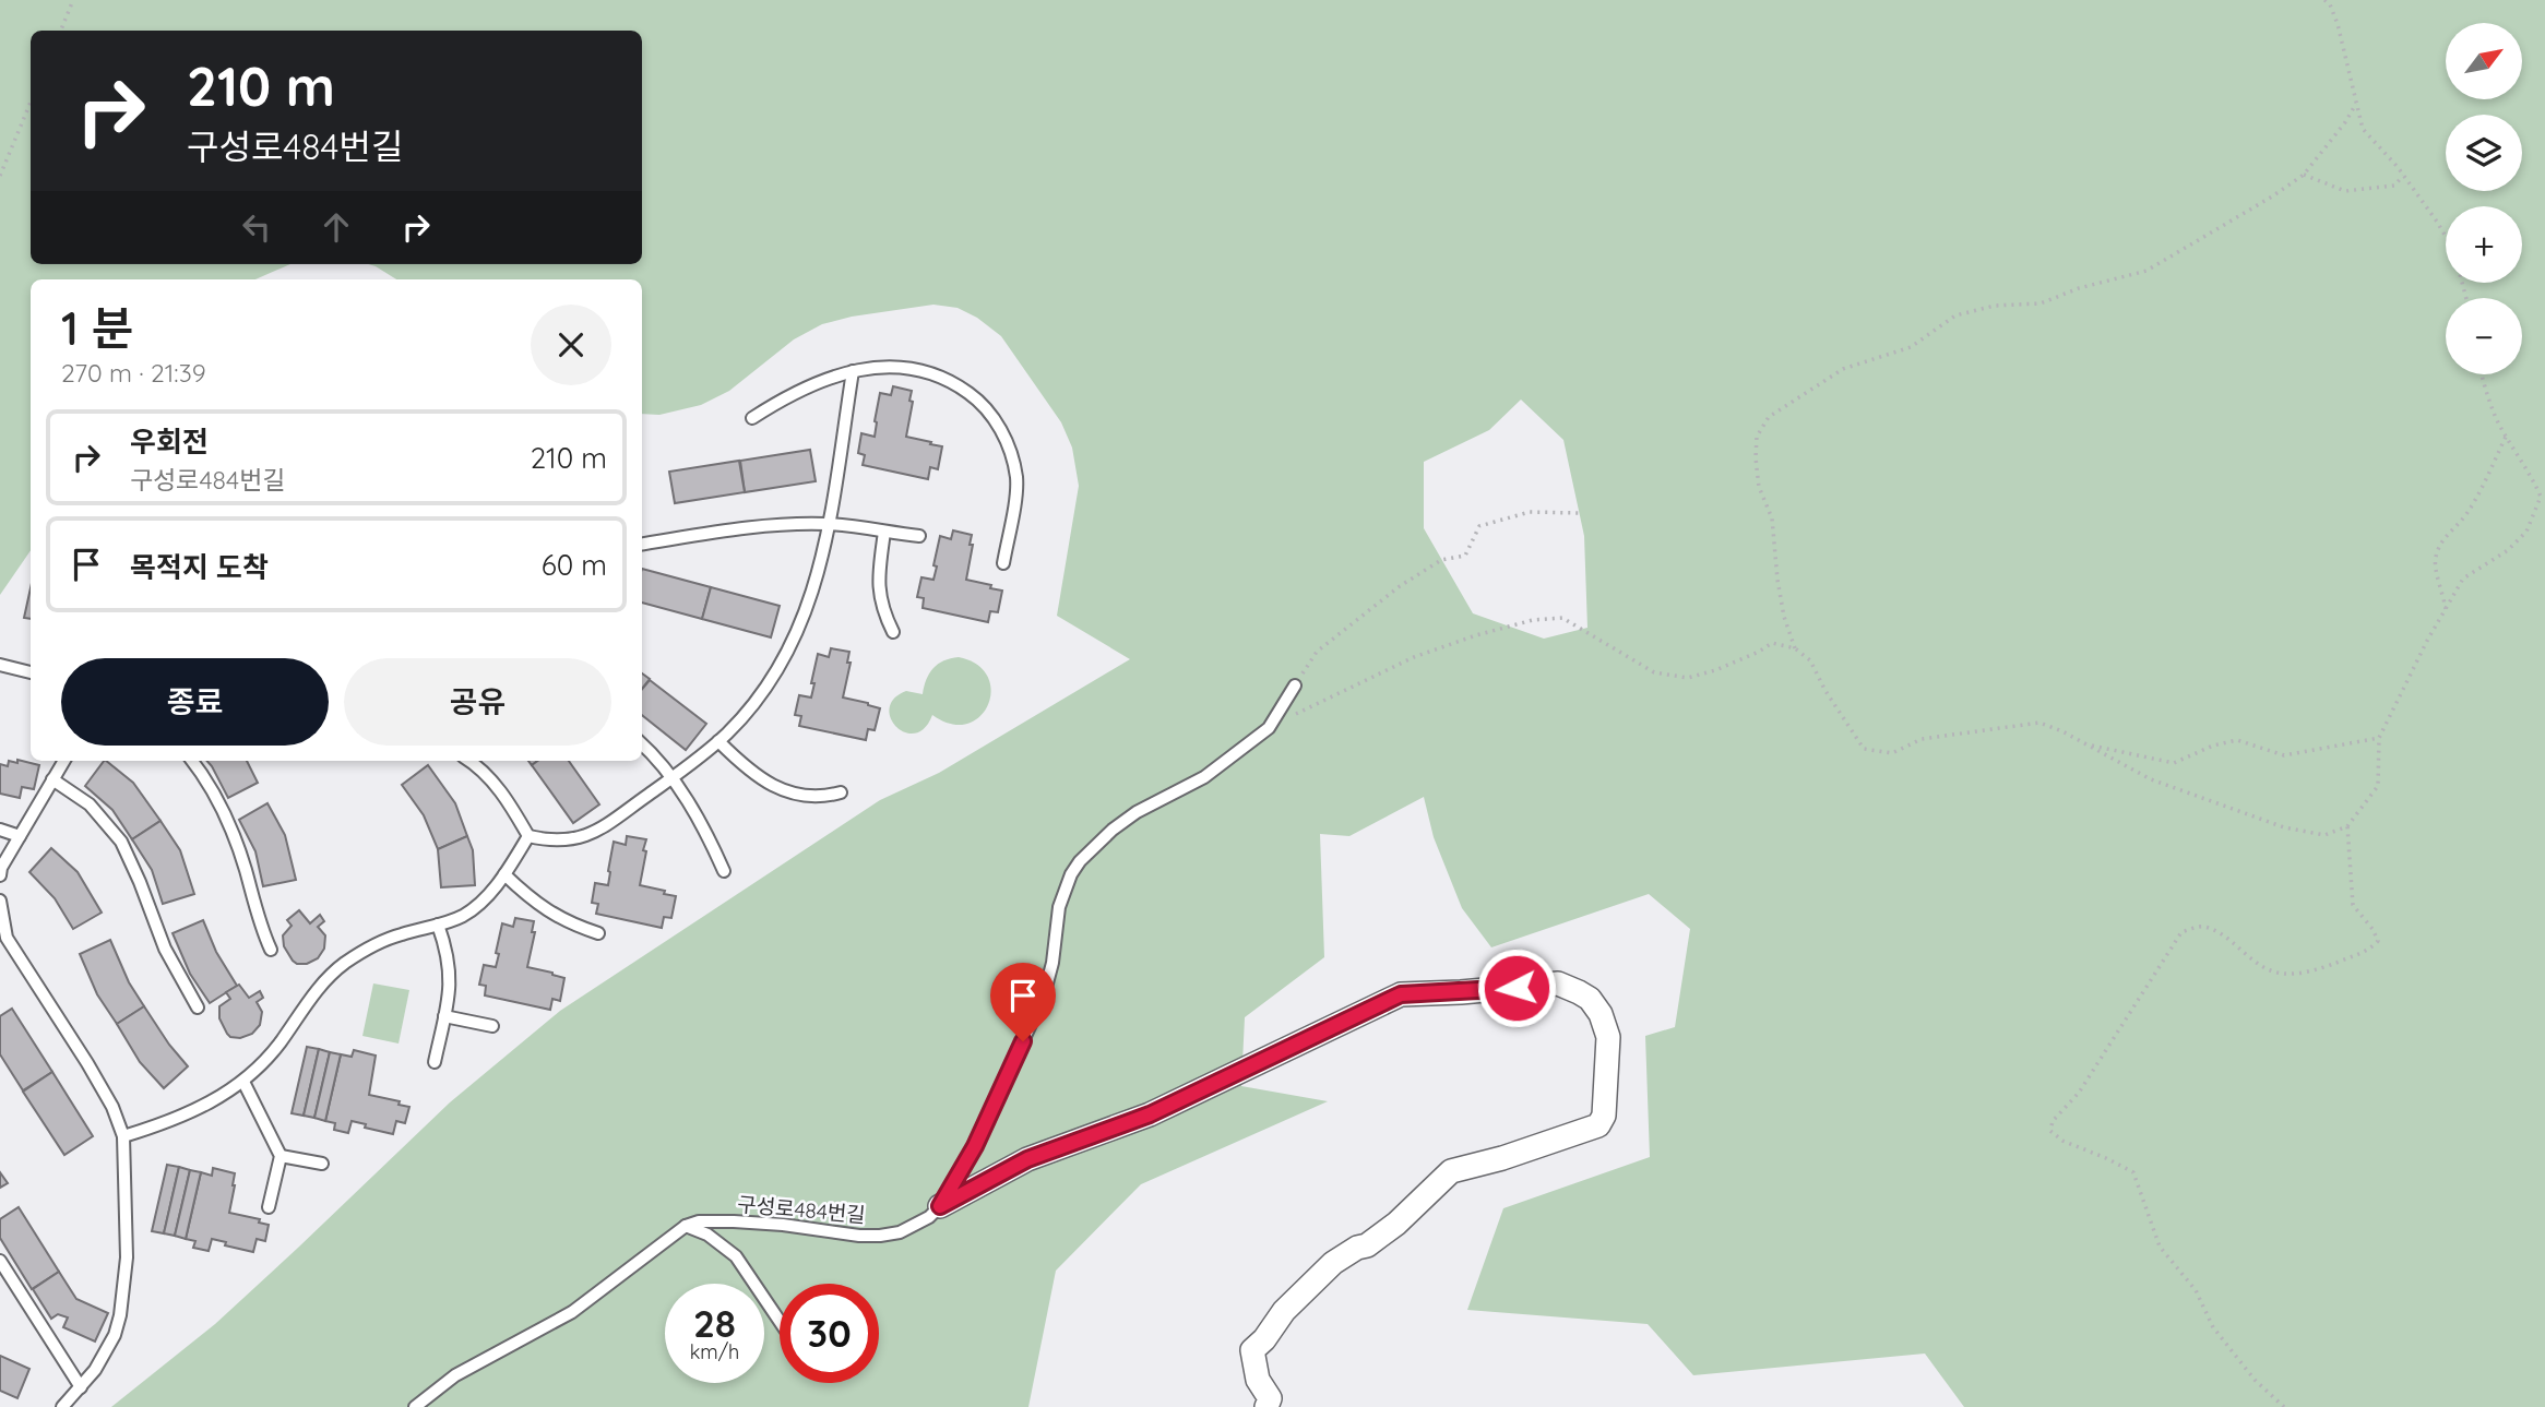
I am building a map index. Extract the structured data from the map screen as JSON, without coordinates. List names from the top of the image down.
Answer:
{
  "streets": {
    "lane": ["구성로484번길"]
  },
  "north": "top right",
  "page": {
    "map_buttons": ["+", "−"],
    "turn": ["210 m", "구성로484번길"],
    "heading": ["1 분", "270 m · 21:39"],
    "list": [
      {
        "name": "우회전",
        "note": "구성로484번길",
        "value": "210 m"
      },
      {
        "name": "목적지 도착",
        "value": "60 m"
      }
    ],
    "buttons": ["종료", "공유"],
    "speed": "28 km/h",
    "limit": "30"
  }
}
